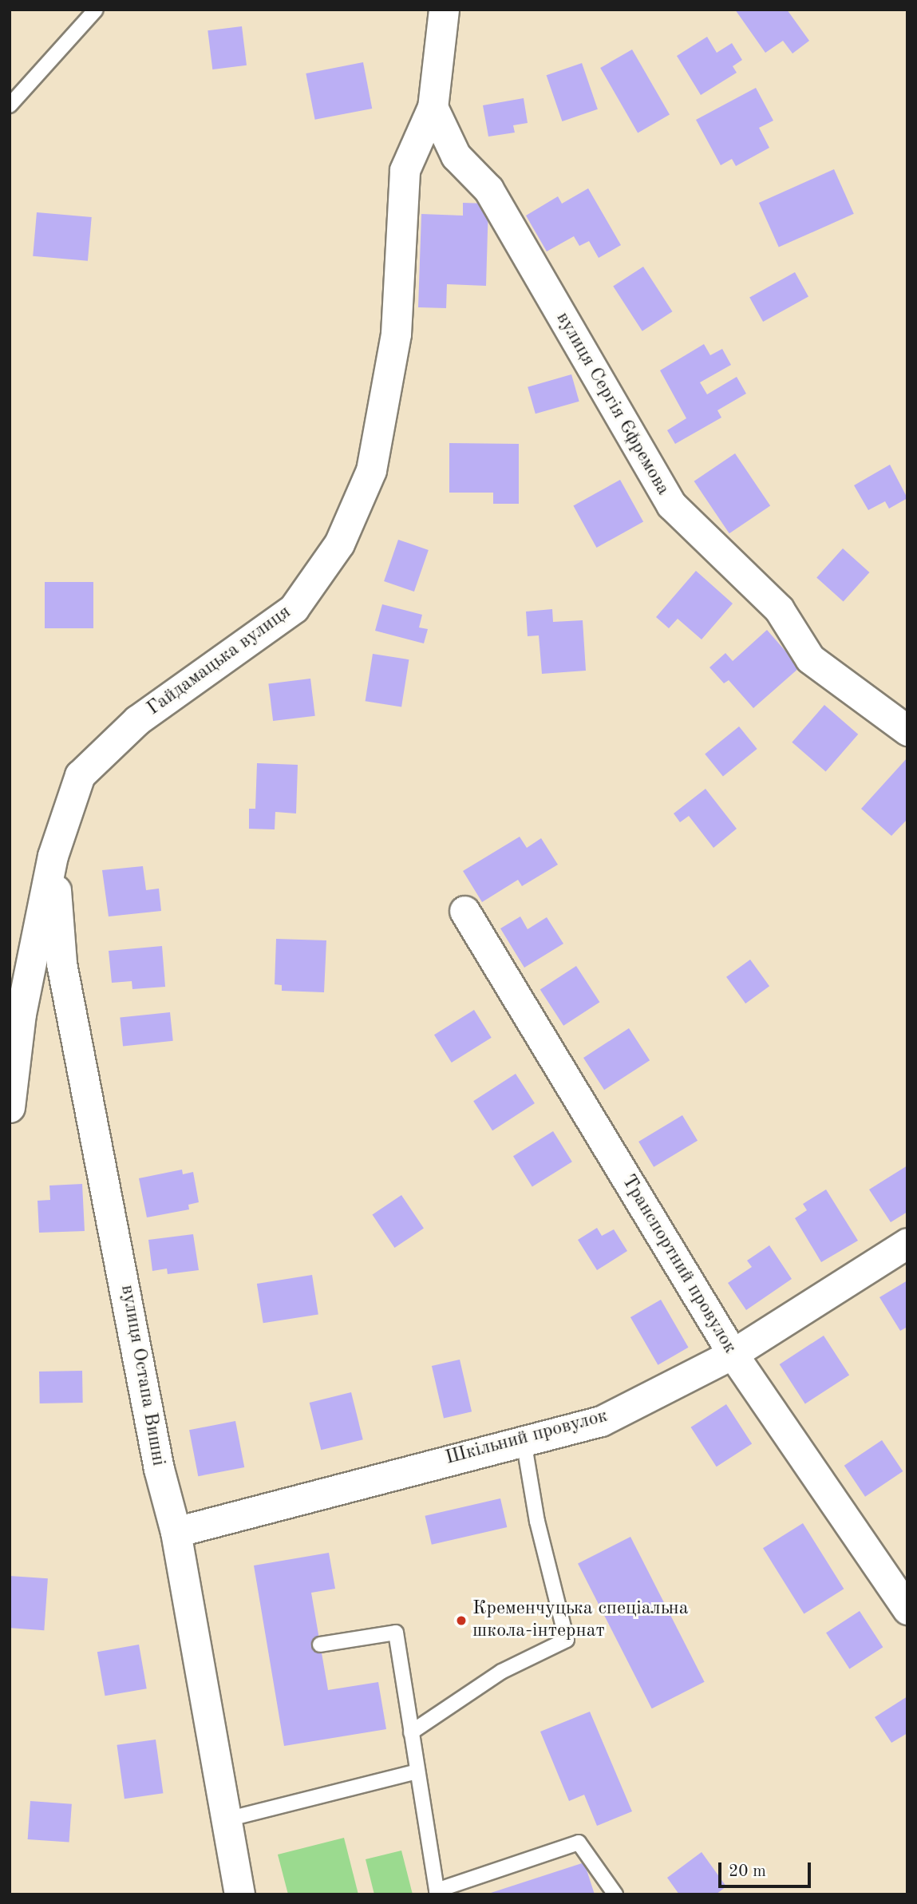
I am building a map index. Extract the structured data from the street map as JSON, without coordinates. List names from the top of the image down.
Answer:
{
  "streets": {
    "street": [
      "вулиця Сергія Єфремова",
      "Гайдамацька вулиця",
      "Транспортний провулок",
      "вулиця Остапа Вишні",
      "Шкільний провулок"
    ]
  },
  "crossings": [
    ["вулиця Сергія Єфремова", "Гайдамацька вулиця"],
    ["Гайдамацька вулиця", "вулиця Остапа Вишні"],
    ["Транспортний провулок", "Шкільний провулок"],
    ["вулиця Остапа Вишні", "Шкільний провулок"]
  ],
  "places": ["Кременчуцька спеціальна школа-інтернат"],
  "scale_bar": "20 m"
}
